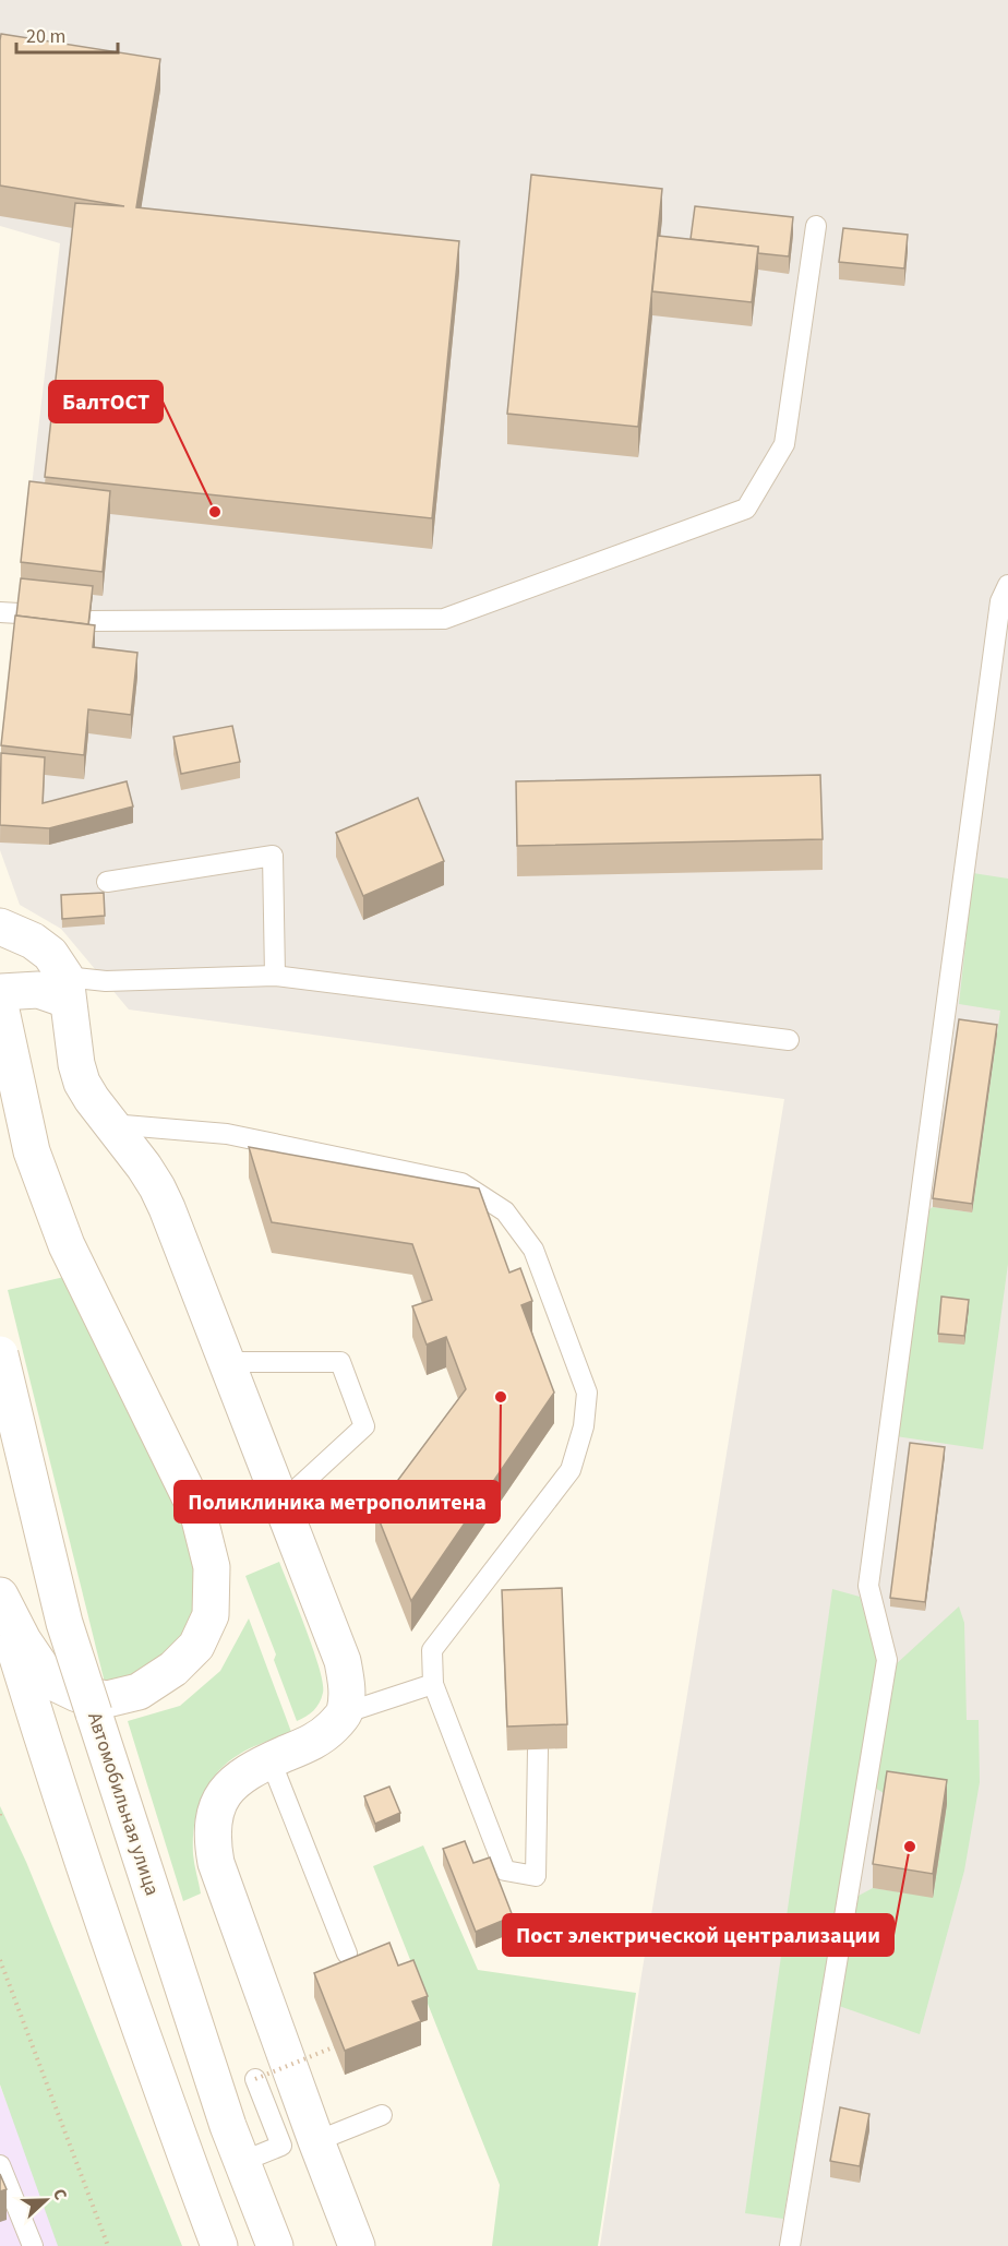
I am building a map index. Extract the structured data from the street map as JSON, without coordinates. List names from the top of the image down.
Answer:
{
  "streets": {
    "main road": ["Автомобильная улица"]
  },
  "places": ["БалтОСТ", "Поликлиника метрополитена", "Пост электрической централизации"],
  "scale_bar": "20 m",
  "north": "right"
}
